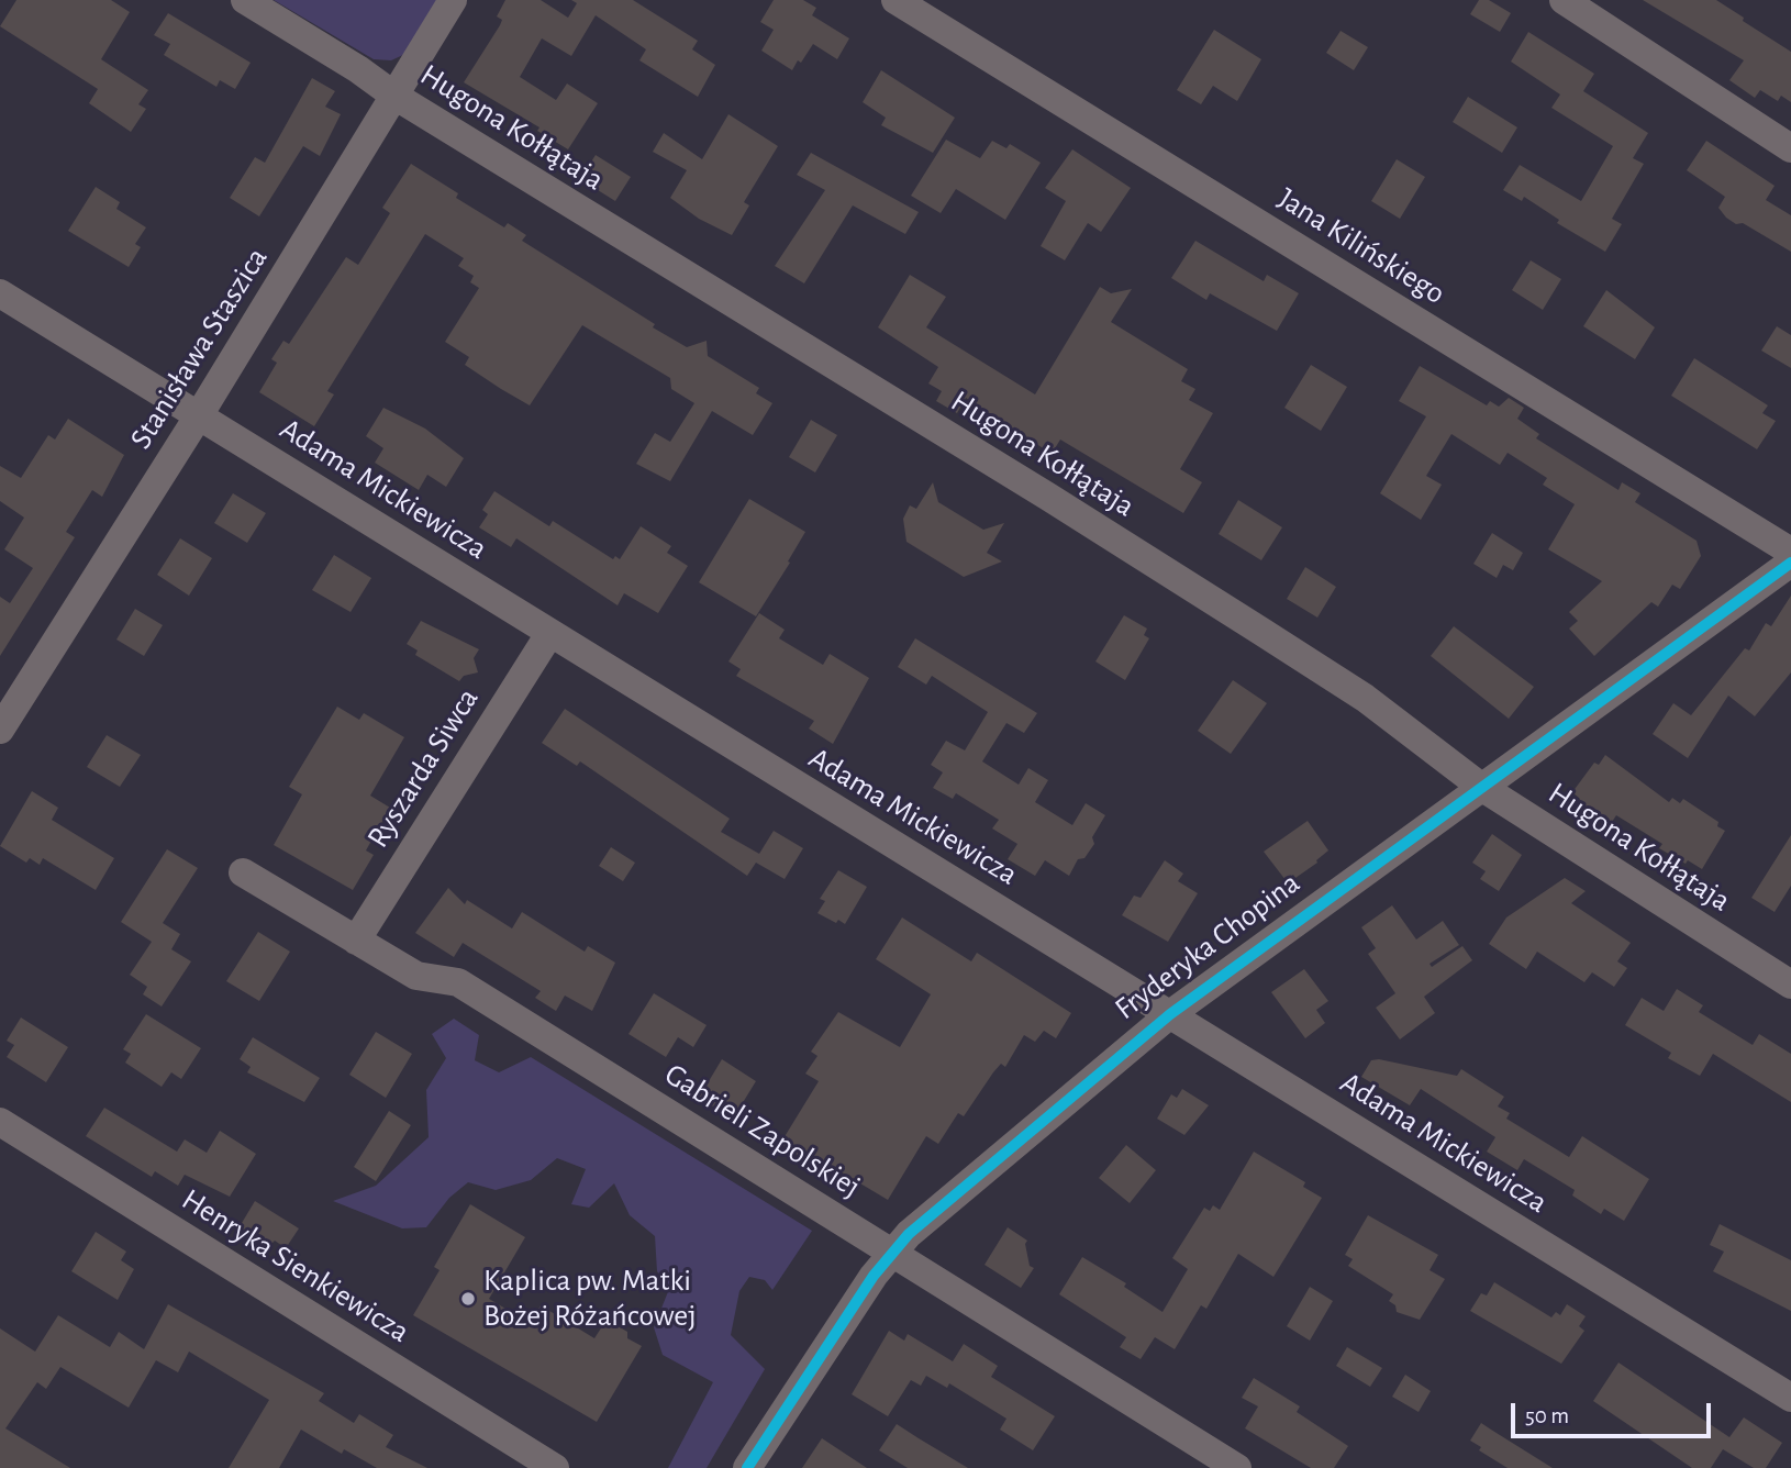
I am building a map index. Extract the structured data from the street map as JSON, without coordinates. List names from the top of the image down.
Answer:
{
  "streets": {
    "street": [
      "Hugona Kołłątaja",
      "Jana Kilińskiego",
      "Stanisława Staszica",
      "Adama Mickiewicza",
      "Ryszarda Siwca",
      "Fryderyka Chopina",
      "Gabrieli Zapolskiej",
      "Henryka Sienkiewicza"
    ]
  },
  "crossings": [
    ["Hugona Kołłątaja", "Stanisława Staszica"],
    ["Hugona Kołłątaja", "Fryderyka Chopina"],
    ["Stanisława Staszica", "Adama Mickiewicza"],
    ["Adama Mickiewicza", "Ryszarda Siwca"],
    ["Adama Mickiewicza", "Fryderyka Chopina"],
    ["Ryszarda Siwca", "Gabrieli Zapolskiej"],
    ["Fryderyka Chopina", "Gabrieli Zapolskiej"]
  ],
  "places": ["Kaplica pw. Matki Bożej Różańcowej"],
  "scale_bar": "50 m"
}
